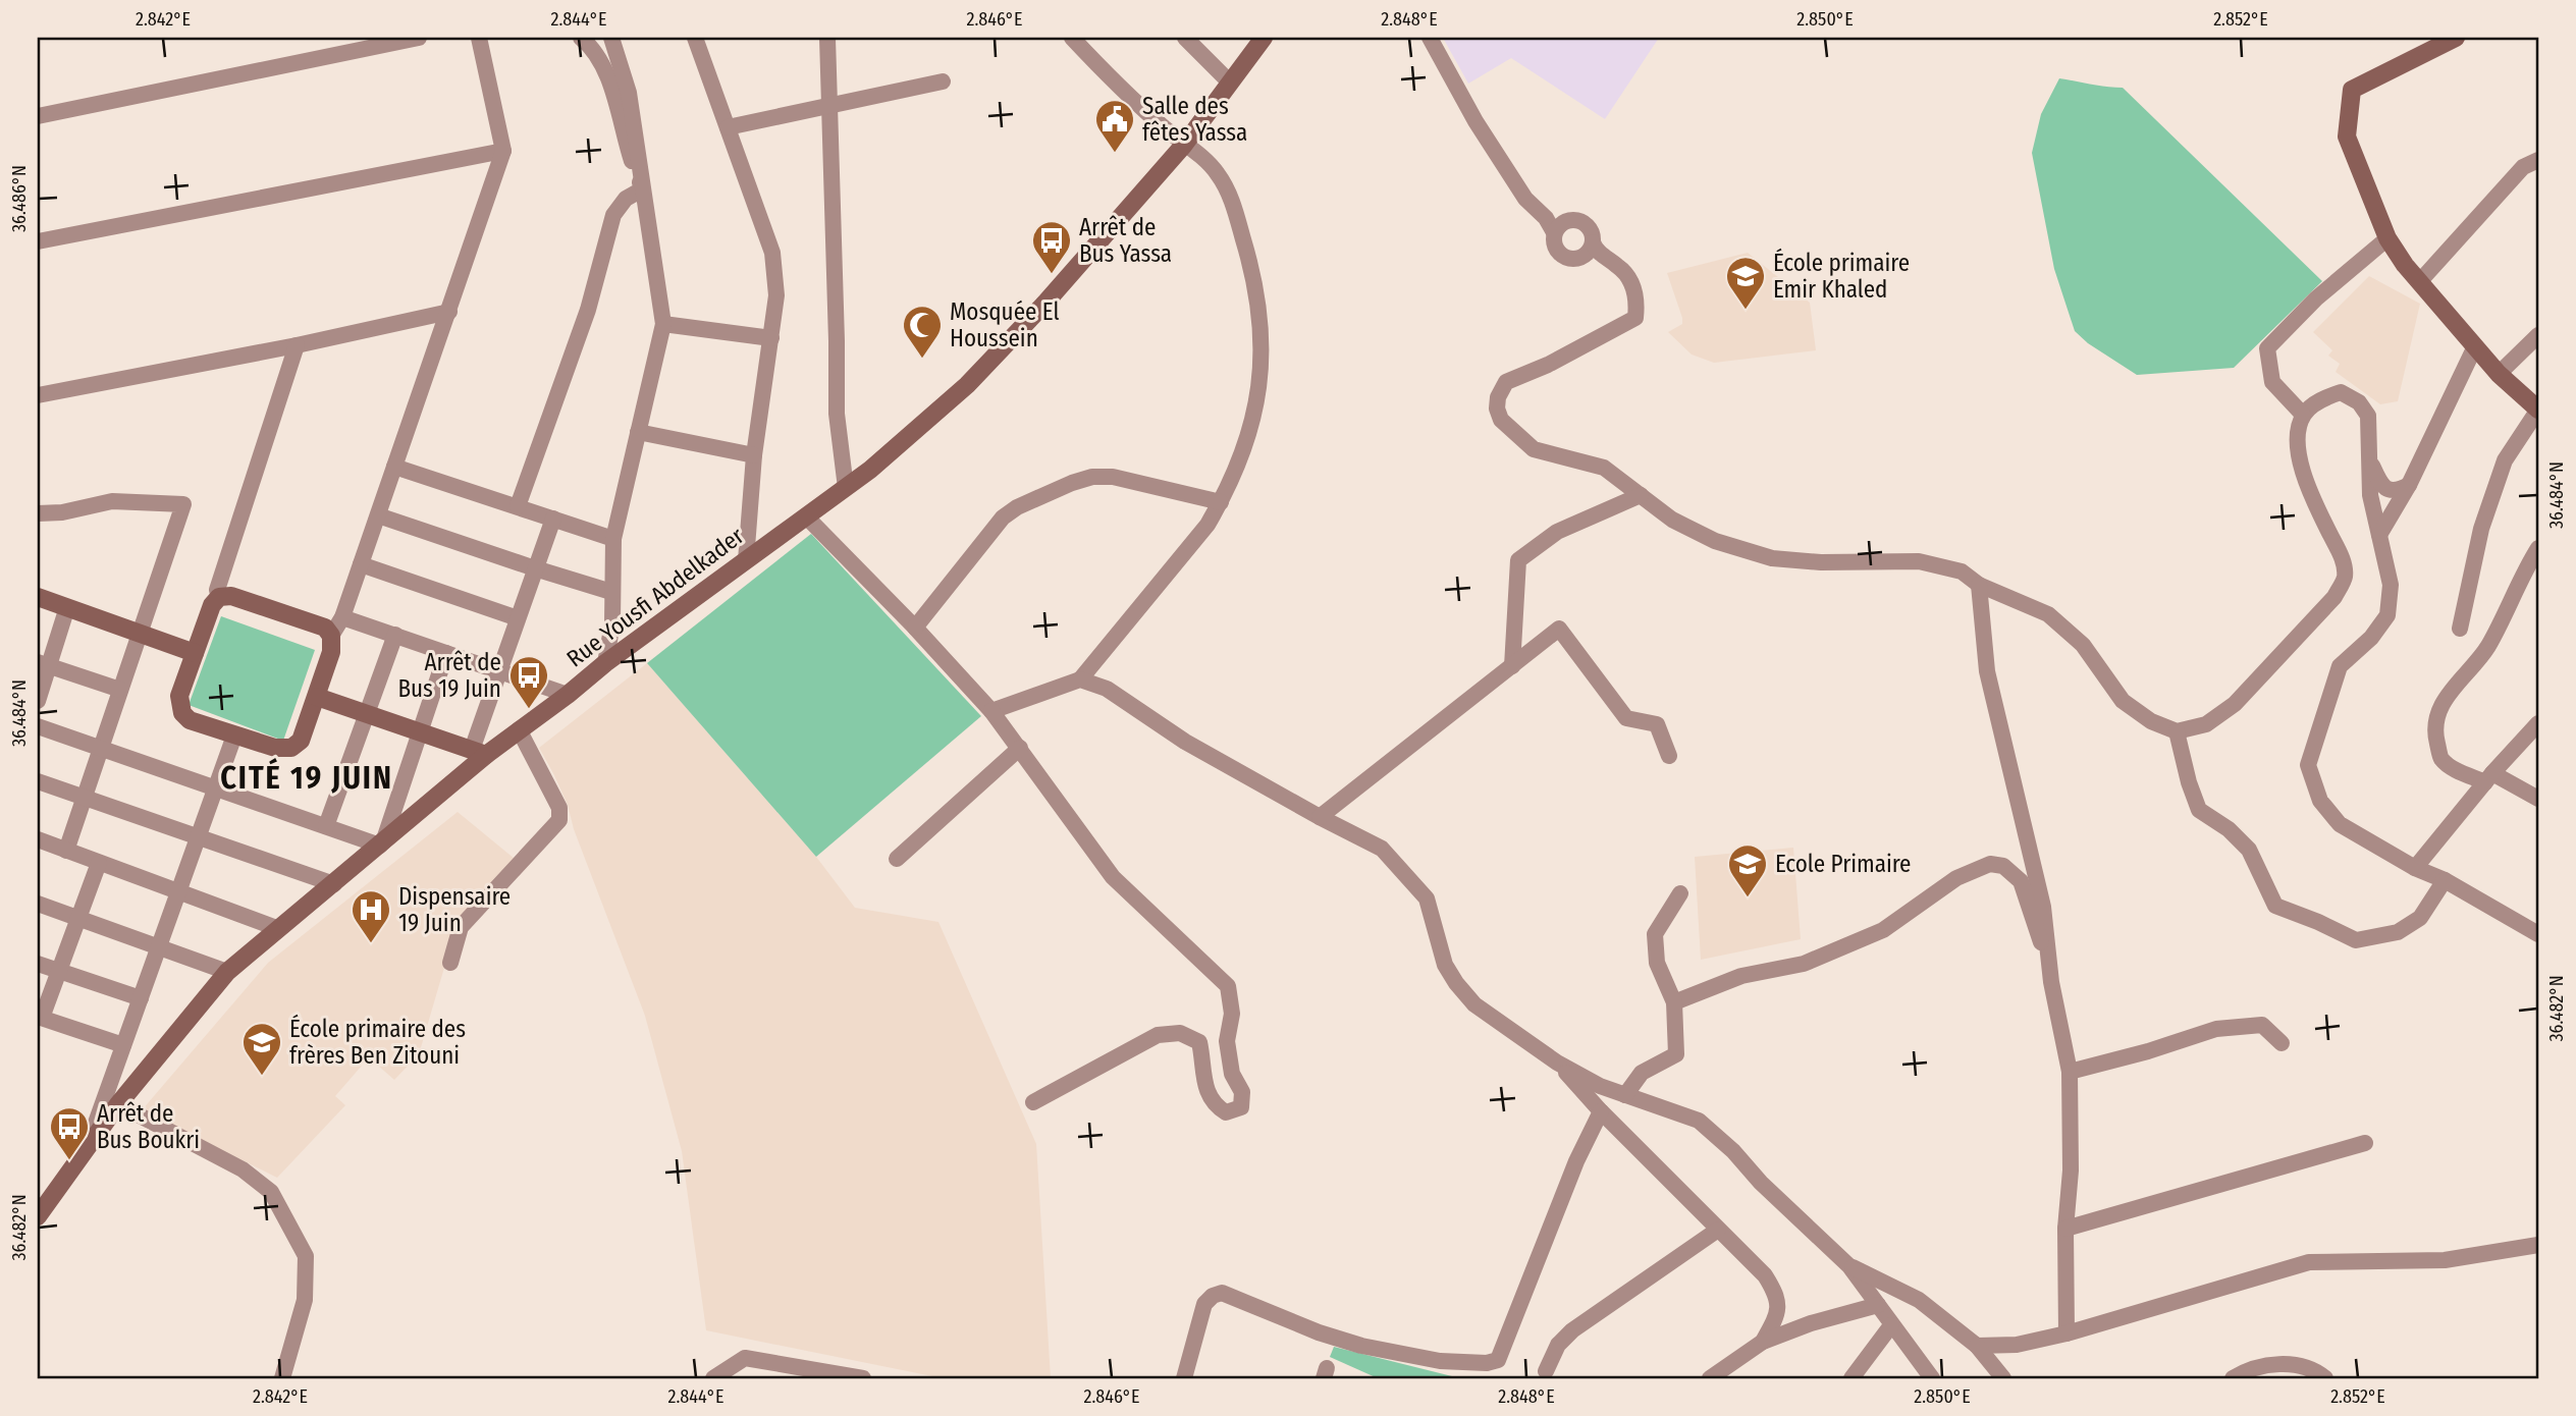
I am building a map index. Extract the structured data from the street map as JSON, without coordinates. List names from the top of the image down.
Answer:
{
  "streets": {
    "main road": ["Rue Yousfi Abdelkader"]
  },
  "districts": ["CITÉ 19 JUIN"],
  "places": {
    "public building": ["Salle des fêtes Yassa"],
    "bus stop": ["Arrêt de Bus Yassa", "Arrêt de Bus 19 Juin", "Arrêt de Bus Boukri"],
    "school or university": ["École primaire Emir Khaled", "Ecole Primaire", "École primaire des frères Ben Zitouni"],
    "mosque": ["Mosquée El Houssein"],
    "hospital": ["Dispensaire 19 Juin"]
  },
  "coordinates": [
    "2.842°E",
    "2.844°E",
    "2.846°E",
    "2.848°E",
    "2.850°E",
    "2.852°E",
    "36.486°N",
    "36.484°N",
    "36.482°N"
  ]
}
